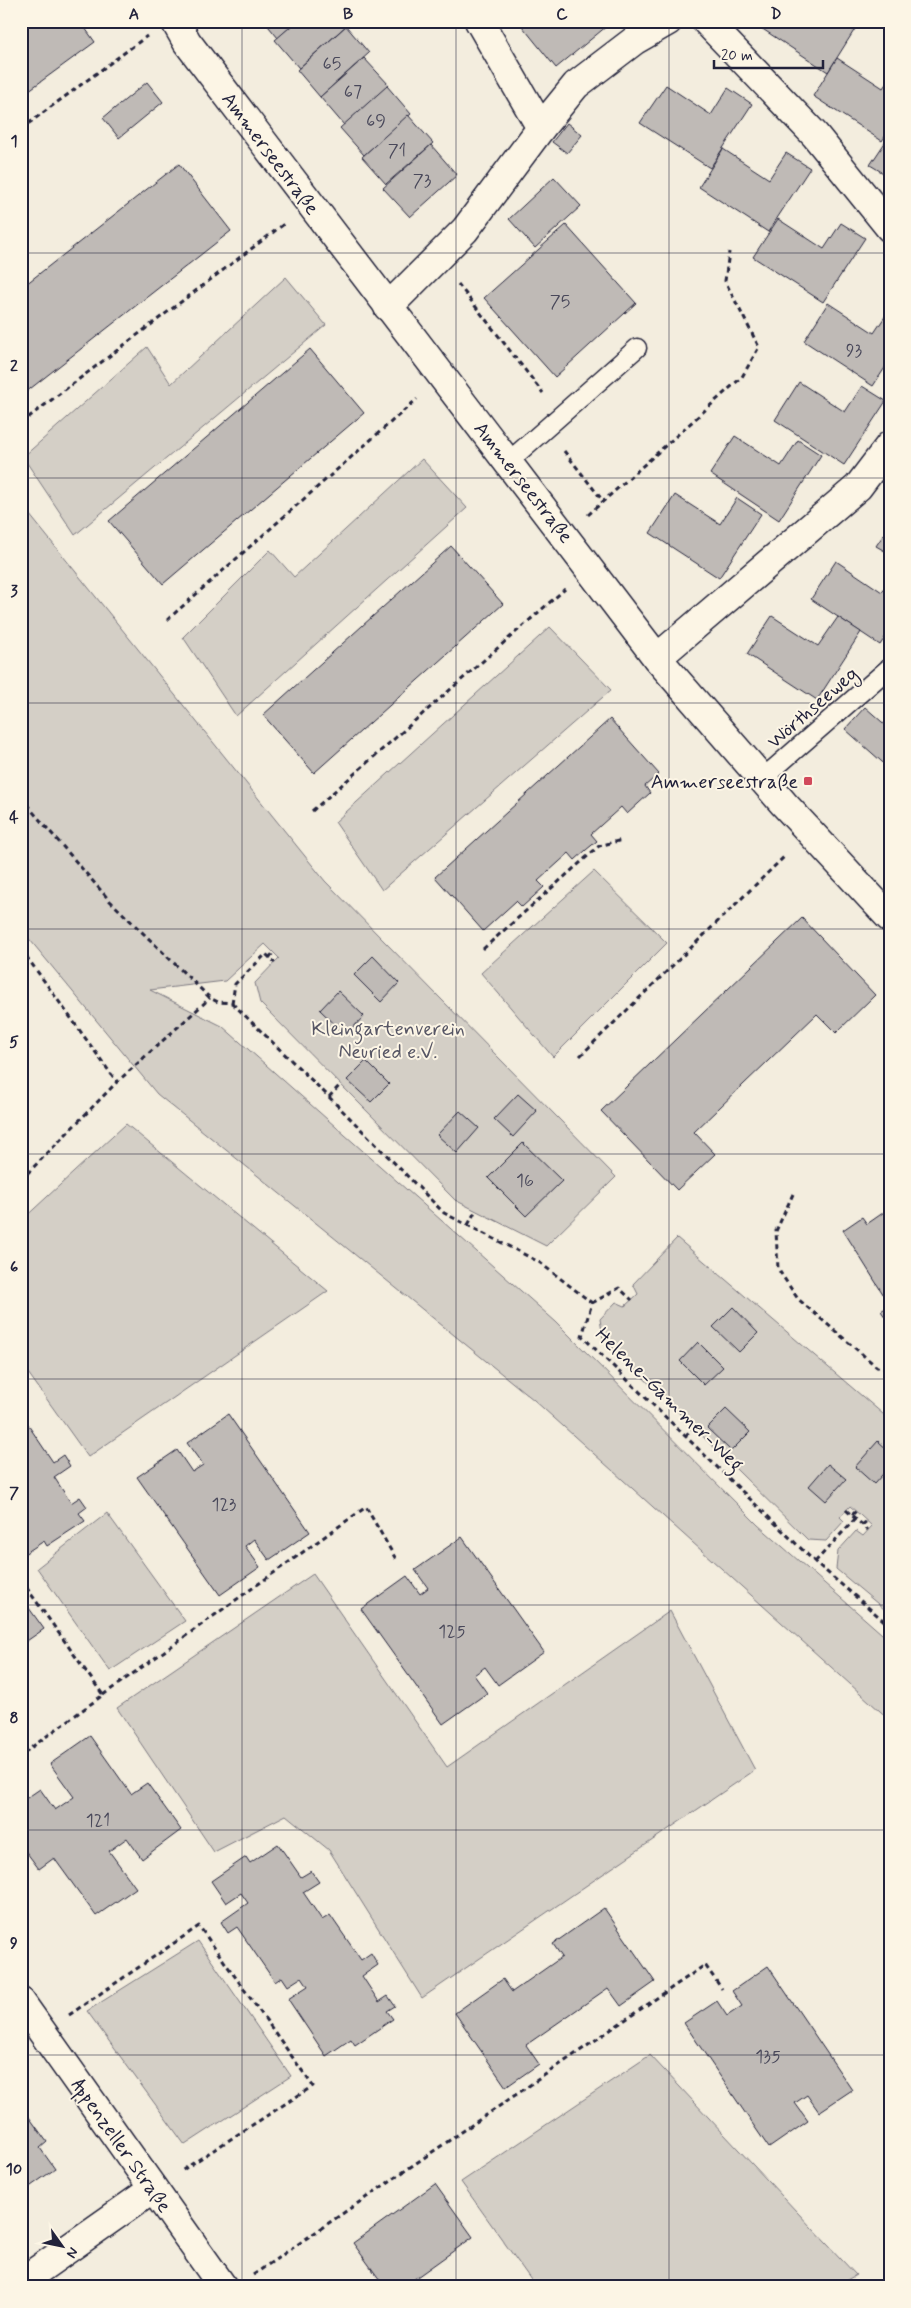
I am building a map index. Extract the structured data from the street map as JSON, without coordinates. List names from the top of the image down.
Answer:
{
  "streets": {
    "street": ["Ammerseestraße", "Appenzeller Straße"],
    "lane": ["Wörthseeweg"],
    "path": ["Helene-Gammer-Weg"]
  },
  "crossings": [
    ["Ammerseestraße", "Wörthseeweg"]
  ],
  "parks": ["Kleingartenverein Neuried e.V."],
  "places": {
    "transit": ["Ammerseestraße"]
  },
  "house_numbers": [
    "65",
    "67",
    "69",
    "71",
    "73",
    "75",
    "93",
    "16",
    "123",
    "125",
    "121",
    "135"
  ],
  "scale_bar": "20 m",
  "north": "bottom right",
  "grid": {
    "columns": [
      "A",
      "B",
      "C",
      "D"
    ],
    "rows": [
      "1",
      "2",
      "3",
      "4",
      "5",
      "6",
      "7",
      "8",
      "9",
      "10"
    ]
  }
}
